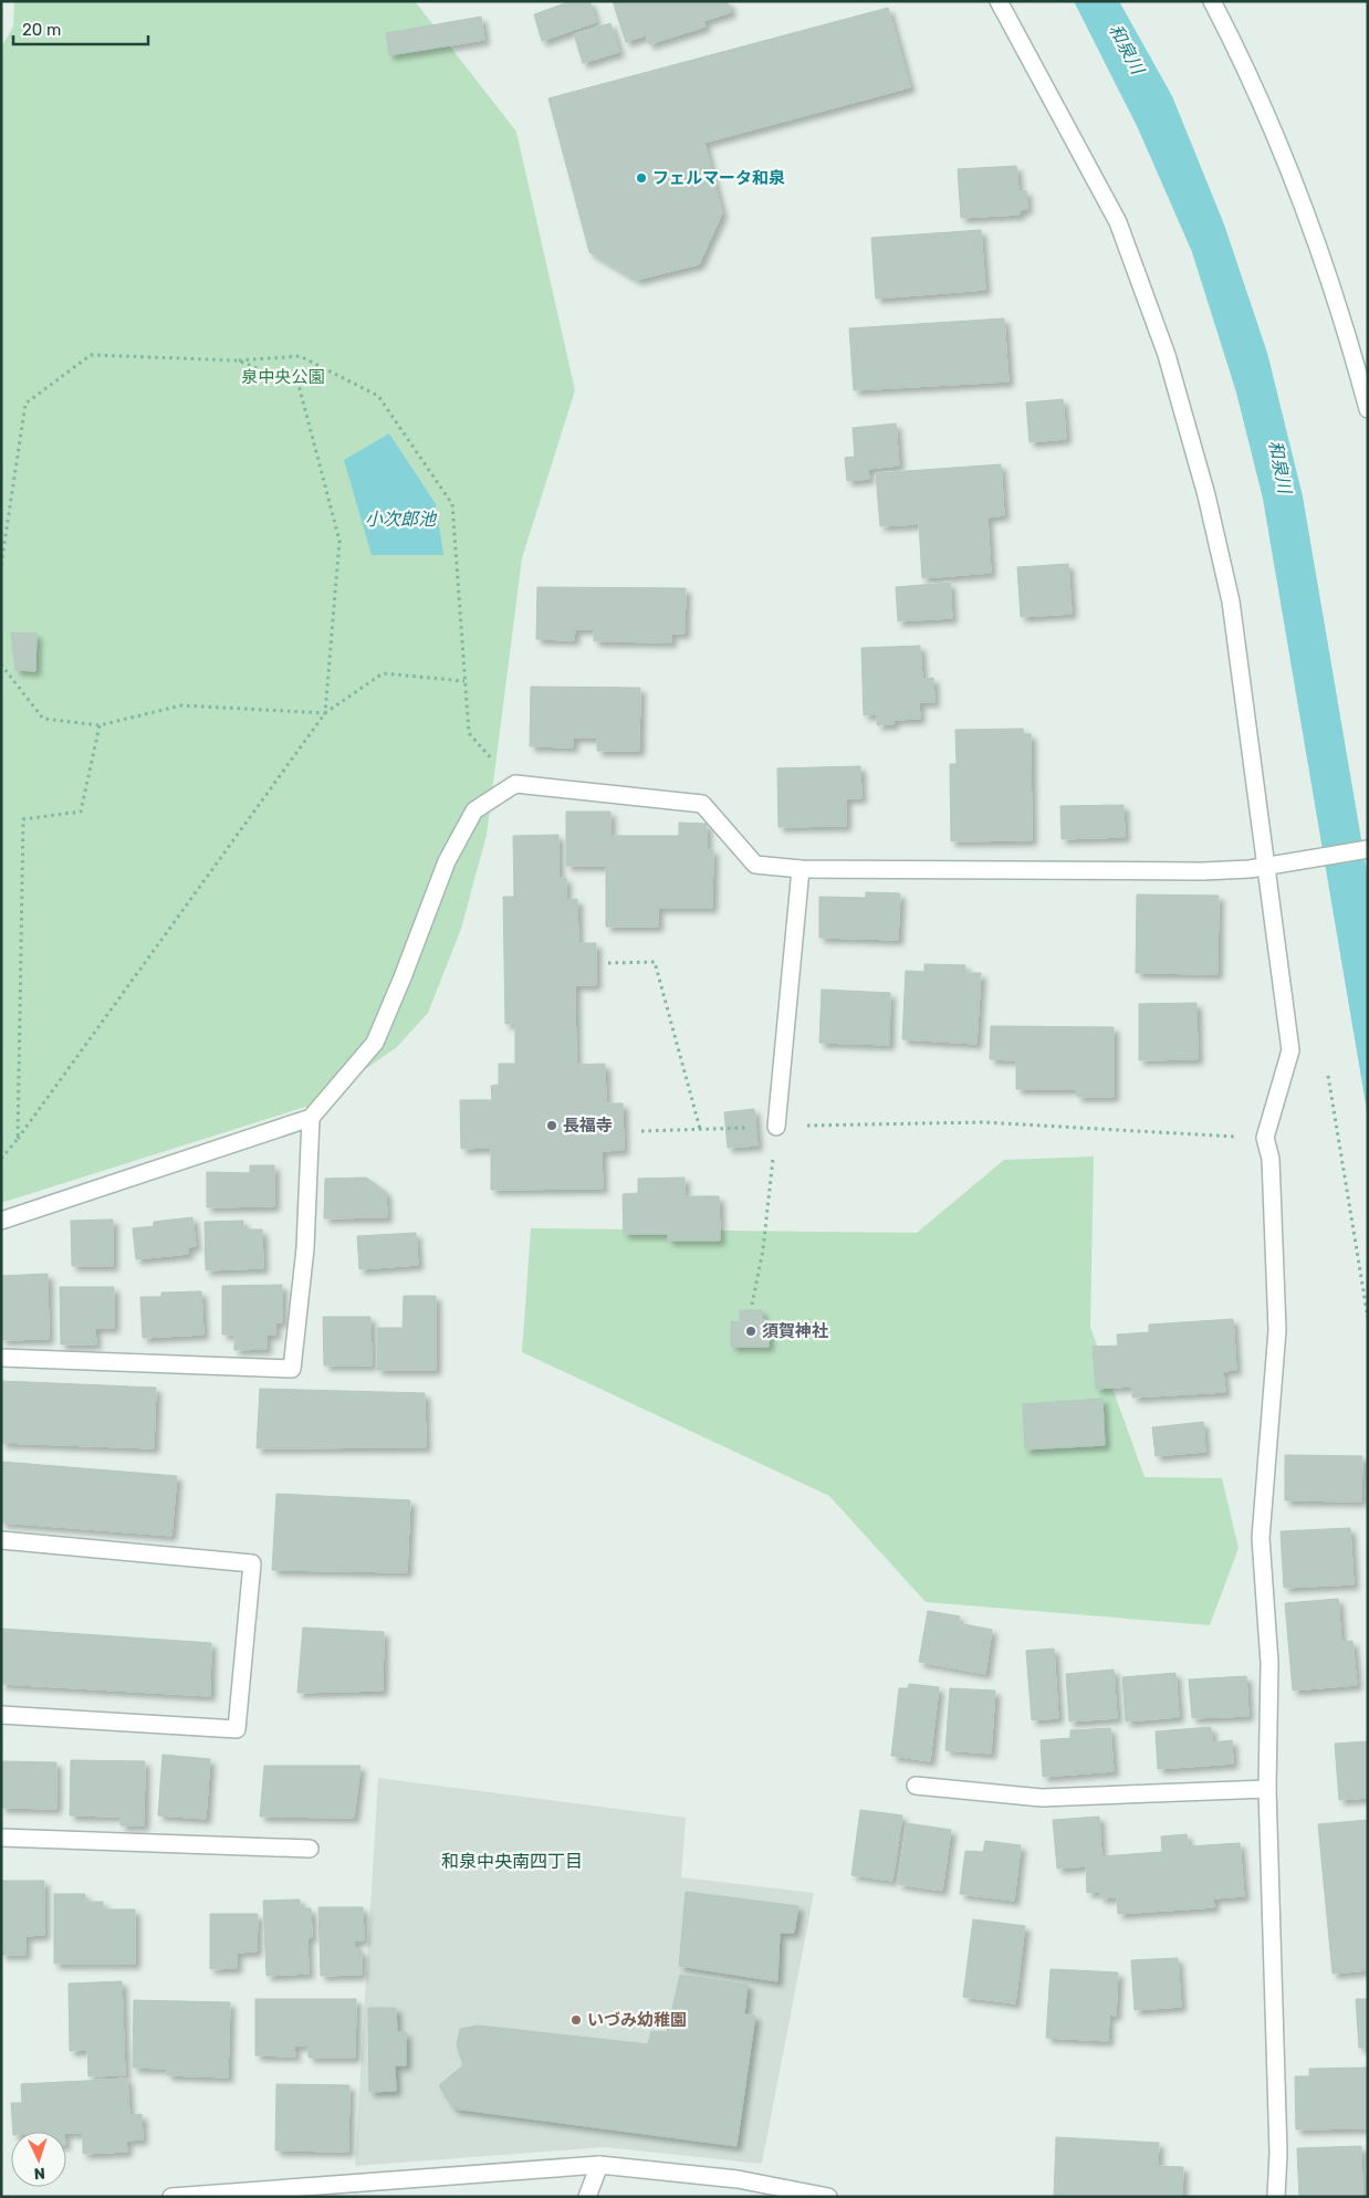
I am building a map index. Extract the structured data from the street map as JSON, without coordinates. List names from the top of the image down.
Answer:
{
  "districts": ["和泉中央南四丁目"],
  "water": ["和泉川", "小次郎池"],
  "parks": ["泉中央公園"],
  "places": [
    "フェルマータ和泉",
    "長福寺",
    "須賀神社",
    "いづみ幼稚園"
  ],
  "scale_bar": "20 m",
  "north": "bottom"
}
